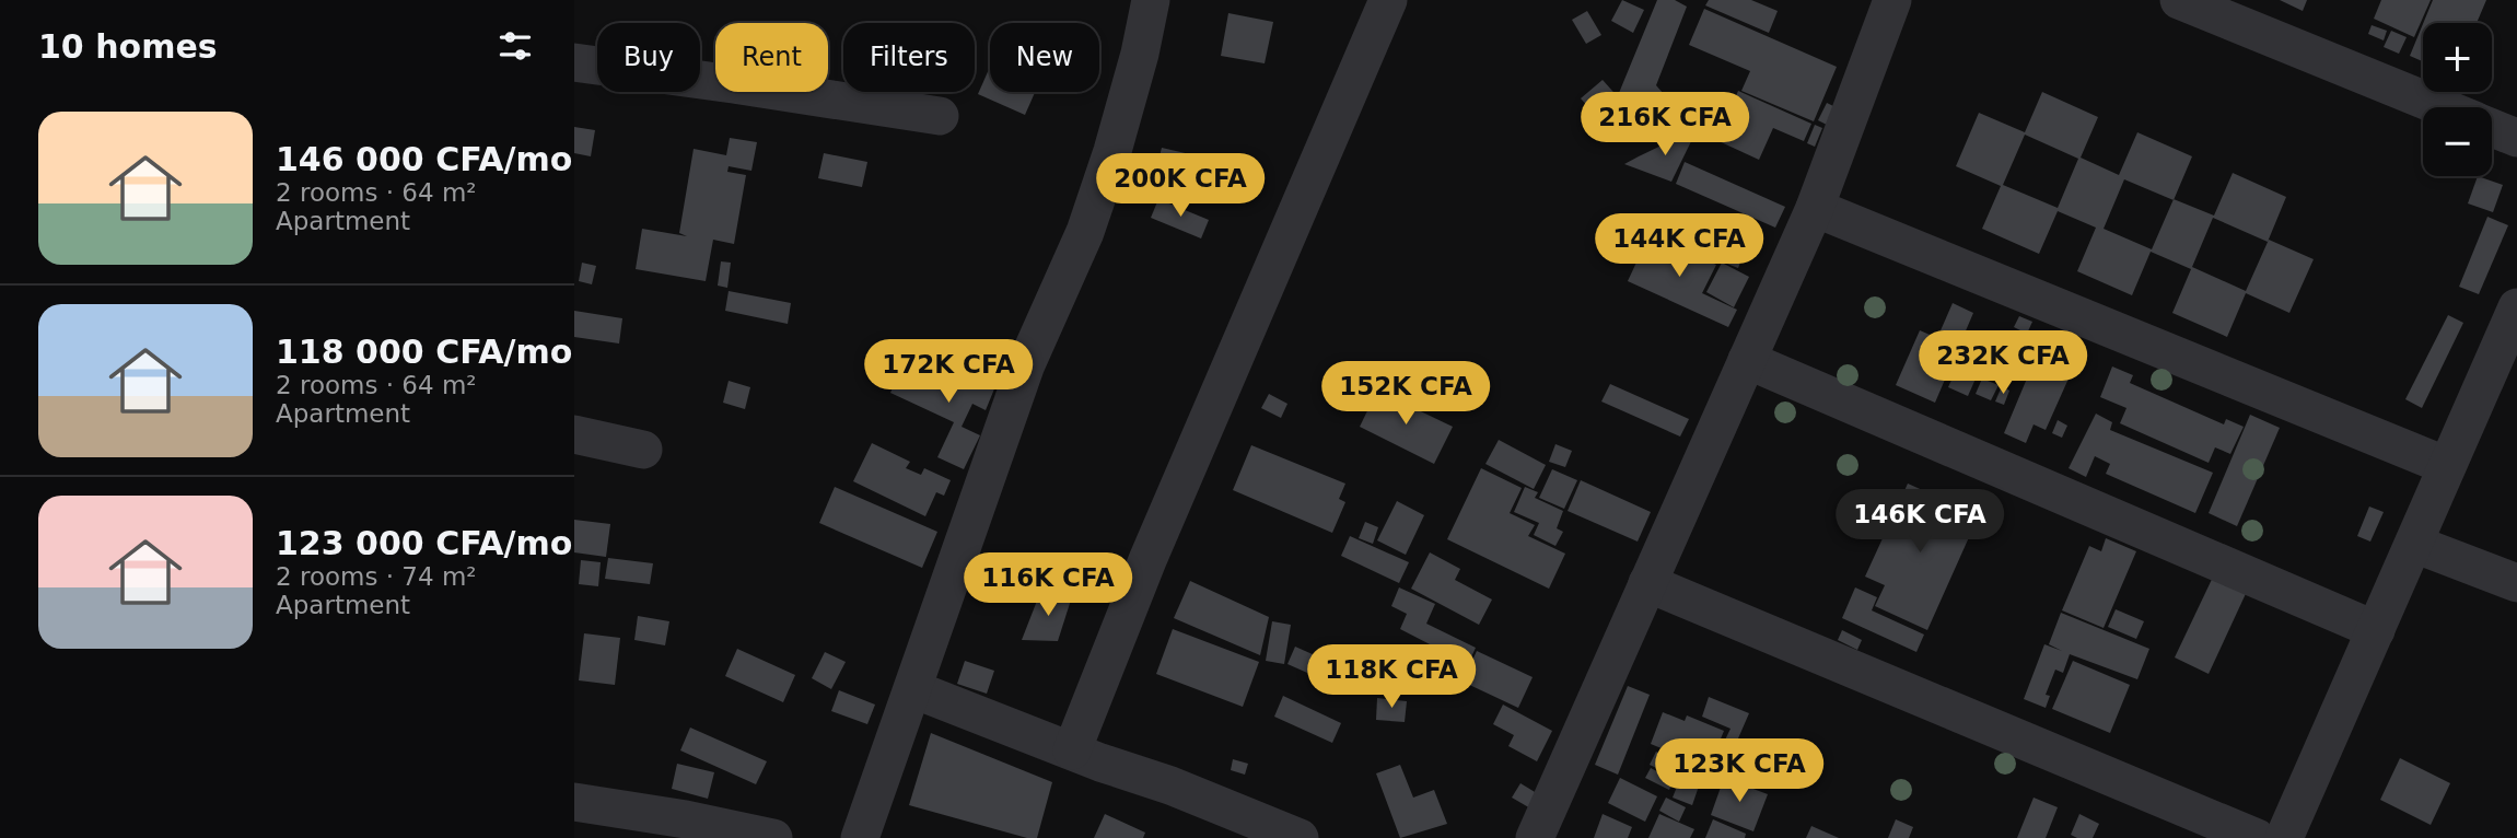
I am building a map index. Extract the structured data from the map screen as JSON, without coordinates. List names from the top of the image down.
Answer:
{
  "page": {
    "heading": "10 homes",
    "map_buttons": ["+", "−"],
    "chip": [
      "Buy",
      "Rent",
      "Filters",
      "New"
    ],
    "list": [
      {
        "name": "146 000 CFA/mo",
        "note": "2 rooms · 64 m² · Apartment"
      },
      {
        "name": "118 000 CFA/mo",
        "note": "2 rooms · 64 m² · Apartment"
      },
      {
        "name": "123 000 CFA/mo",
        "note": "2 rooms · 74 m² · Apartment"
      }
    ],
    "price": [
      "216K CFA",
      "200K CFA",
      "144K CFA",
      "232K CFA",
      "172K CFA",
      "152K CFA",
      "146K CFA",
      "116K CFA",
      "118K CFA",
      "123K CFA"
    ]
  }
}
